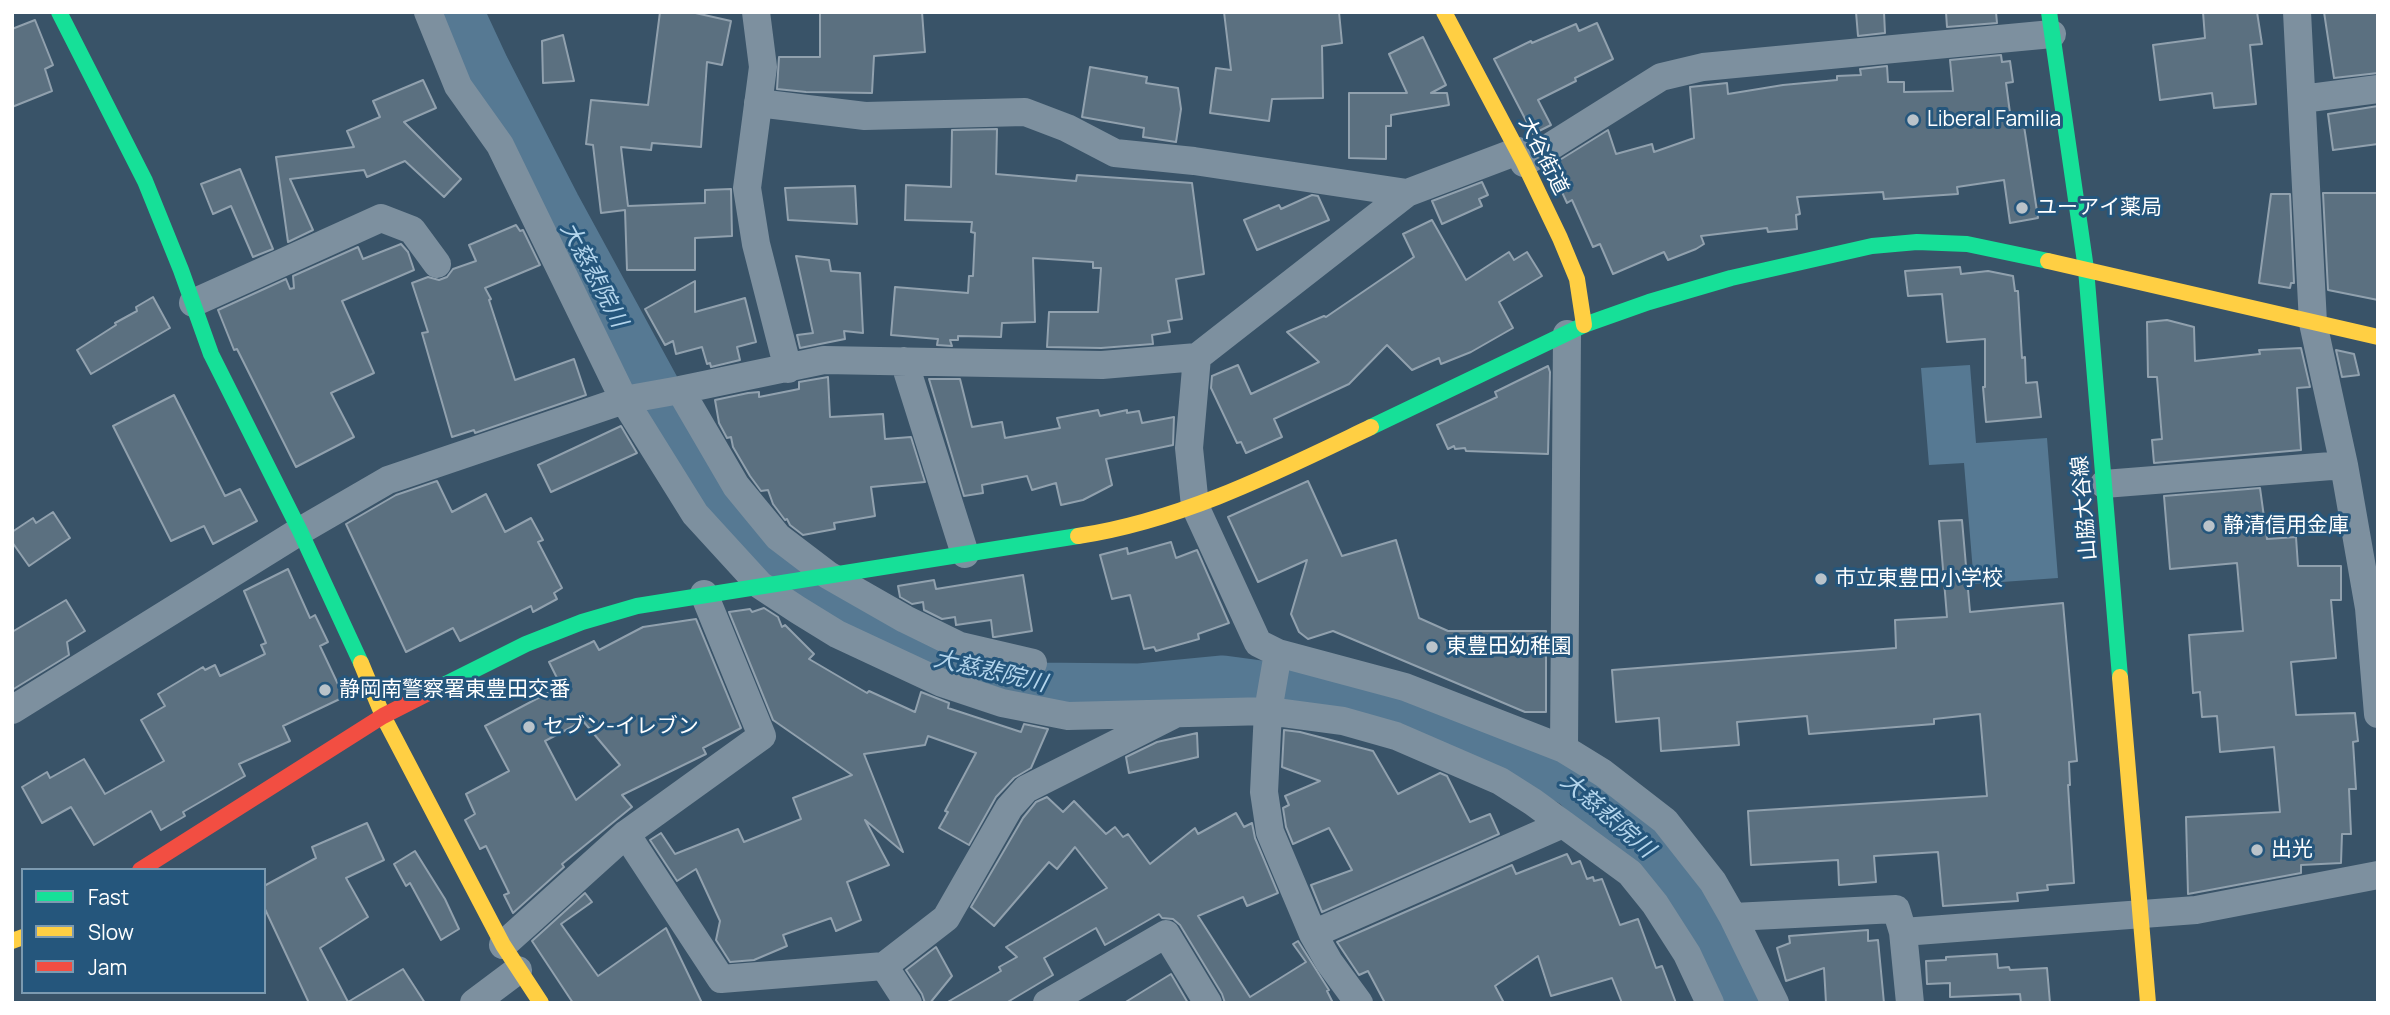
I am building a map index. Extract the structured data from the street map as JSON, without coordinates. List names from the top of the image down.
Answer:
{
  "streets": {
    "street": ["大谷街道", "山脇大谷線"]
  },
  "water": ["大慈悲院川"],
  "places": [
    "Liberal Familia",
    "ユーアイ薬局",
    "静清信用金庫",
    "市立東豊田小学校",
    "東豊田幼稚園",
    "静岡南警察署東豊田交番",
    "セブン-イレブン",
    "出光"
  ],
  "legend": ["Fast", "Slow", "Jam"]
}
